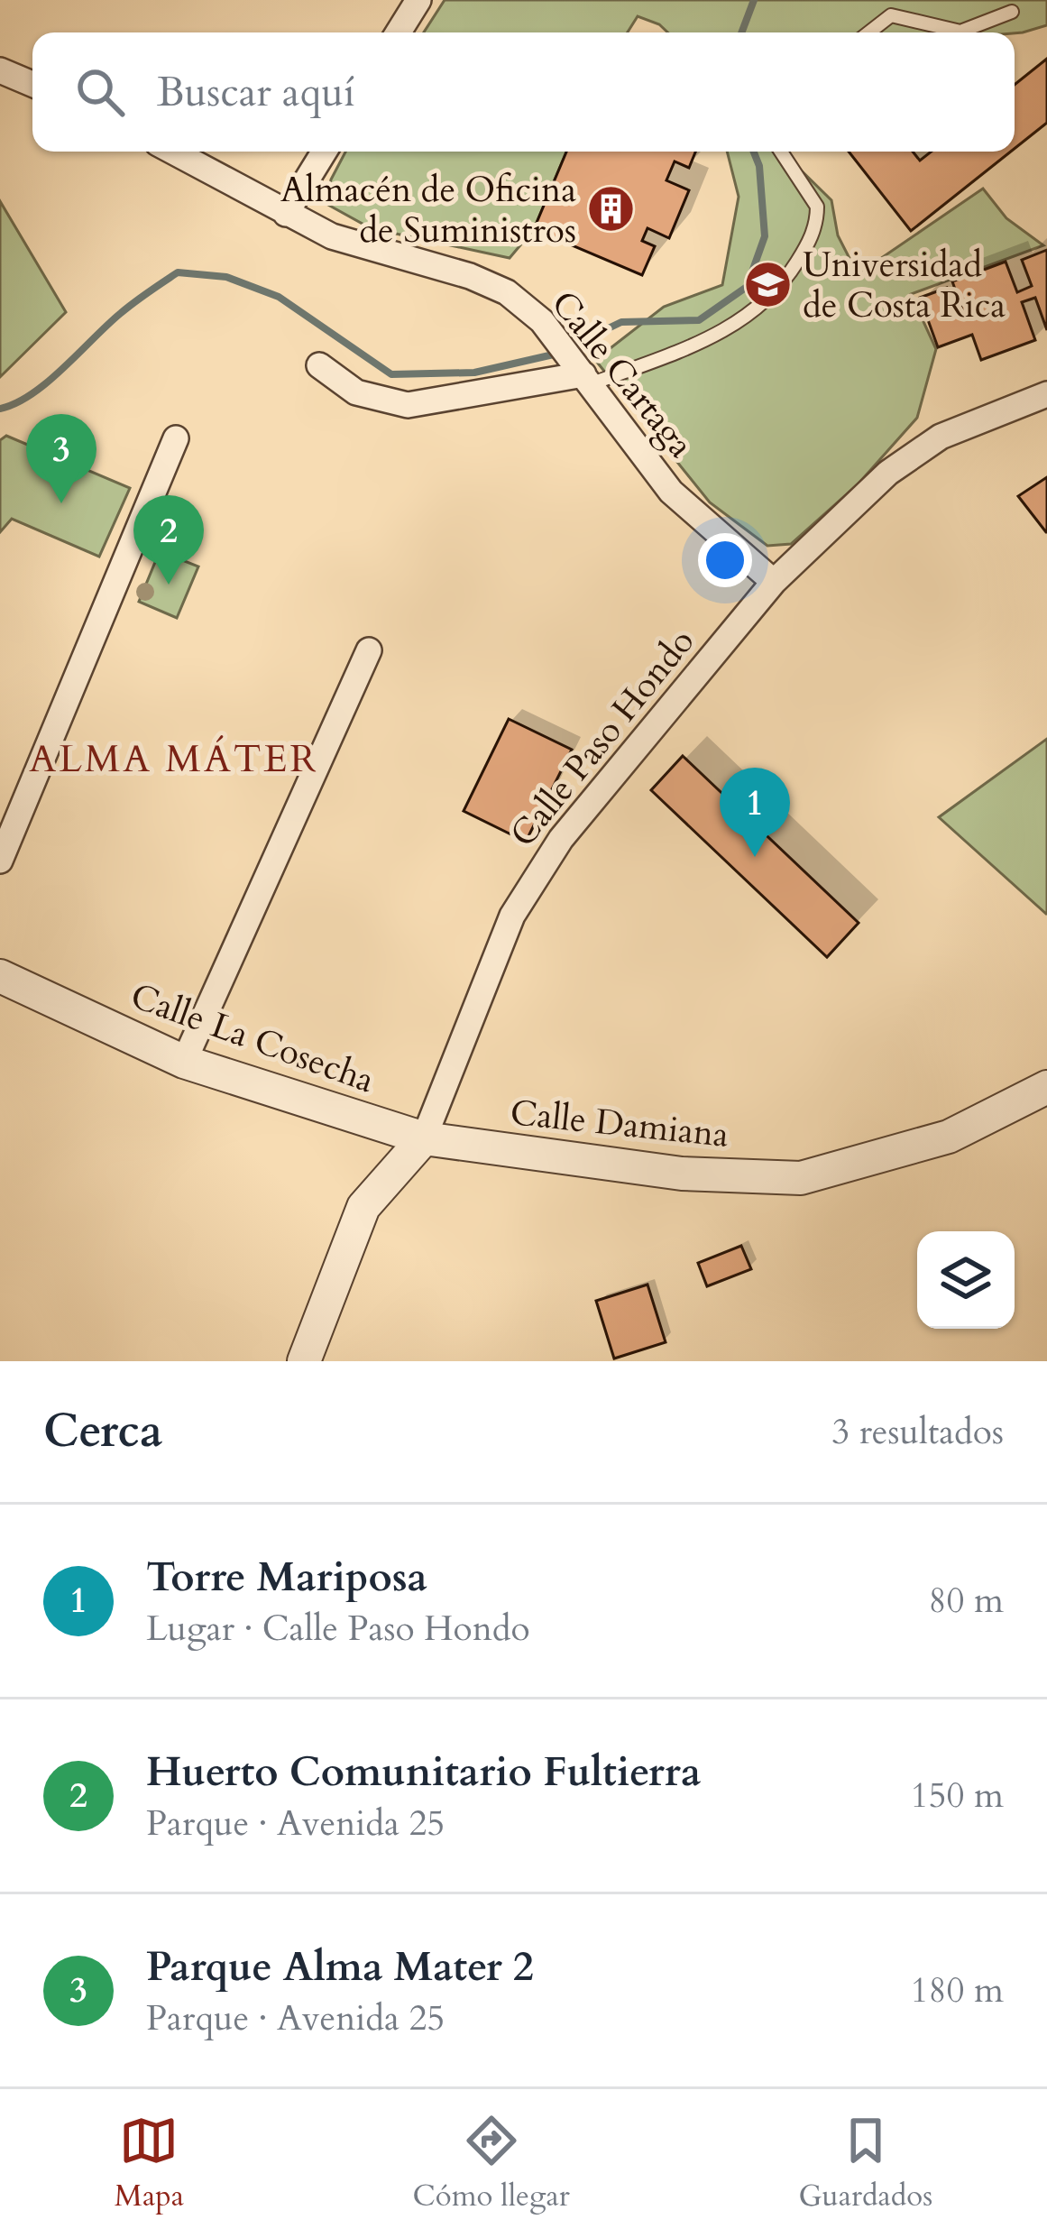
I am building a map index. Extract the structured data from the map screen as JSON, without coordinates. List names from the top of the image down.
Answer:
{
  "streets": {
    "street": [
      "Calle Cartaga",
      "Calle Paso Hondo",
      "Calle La Cosecha",
      "Calle Damiana"
    ]
  },
  "crossings": [
    ["Calle Cartaga", "Calle Paso Hondo"],
    ["Calle Paso Hondo", "Calle La Cosecha"],
    ["Calle Paso Hondo", "Calle Damiana"],
    ["Calle La Cosecha", "Calle Damiana"]
  ],
  "districts": ["ALMA MÁTER"],
  "places": {
    "building": ["Almacén de Oficina de Suministros"],
    "school or university": ["Universidad de Costa Rica"]
  },
  "page": {
    "search": "Buscar aquí",
    "pins": ["3", "2", "1"],
    "heading": ["Cerca", "3 resultados"],
    "list": [
      {
        "mark": "1",
        "name": "Torre Mariposa",
        "note": "Lugar · Calle Paso Hondo",
        "value": "80 m"
      },
      {
        "mark": "2",
        "name": "Huerto Comunitario Fultierra",
        "note": "Parque · Avenida 25",
        "value": "150 m"
      },
      {
        "mark": "3",
        "name": "Parque Alma Mater 2",
        "note": "Parque · Avenida 25",
        "value": "180 m"
      }
    ],
    "nav": ["Mapa", "Cómo llegar", "Guardados"]
  }
}
